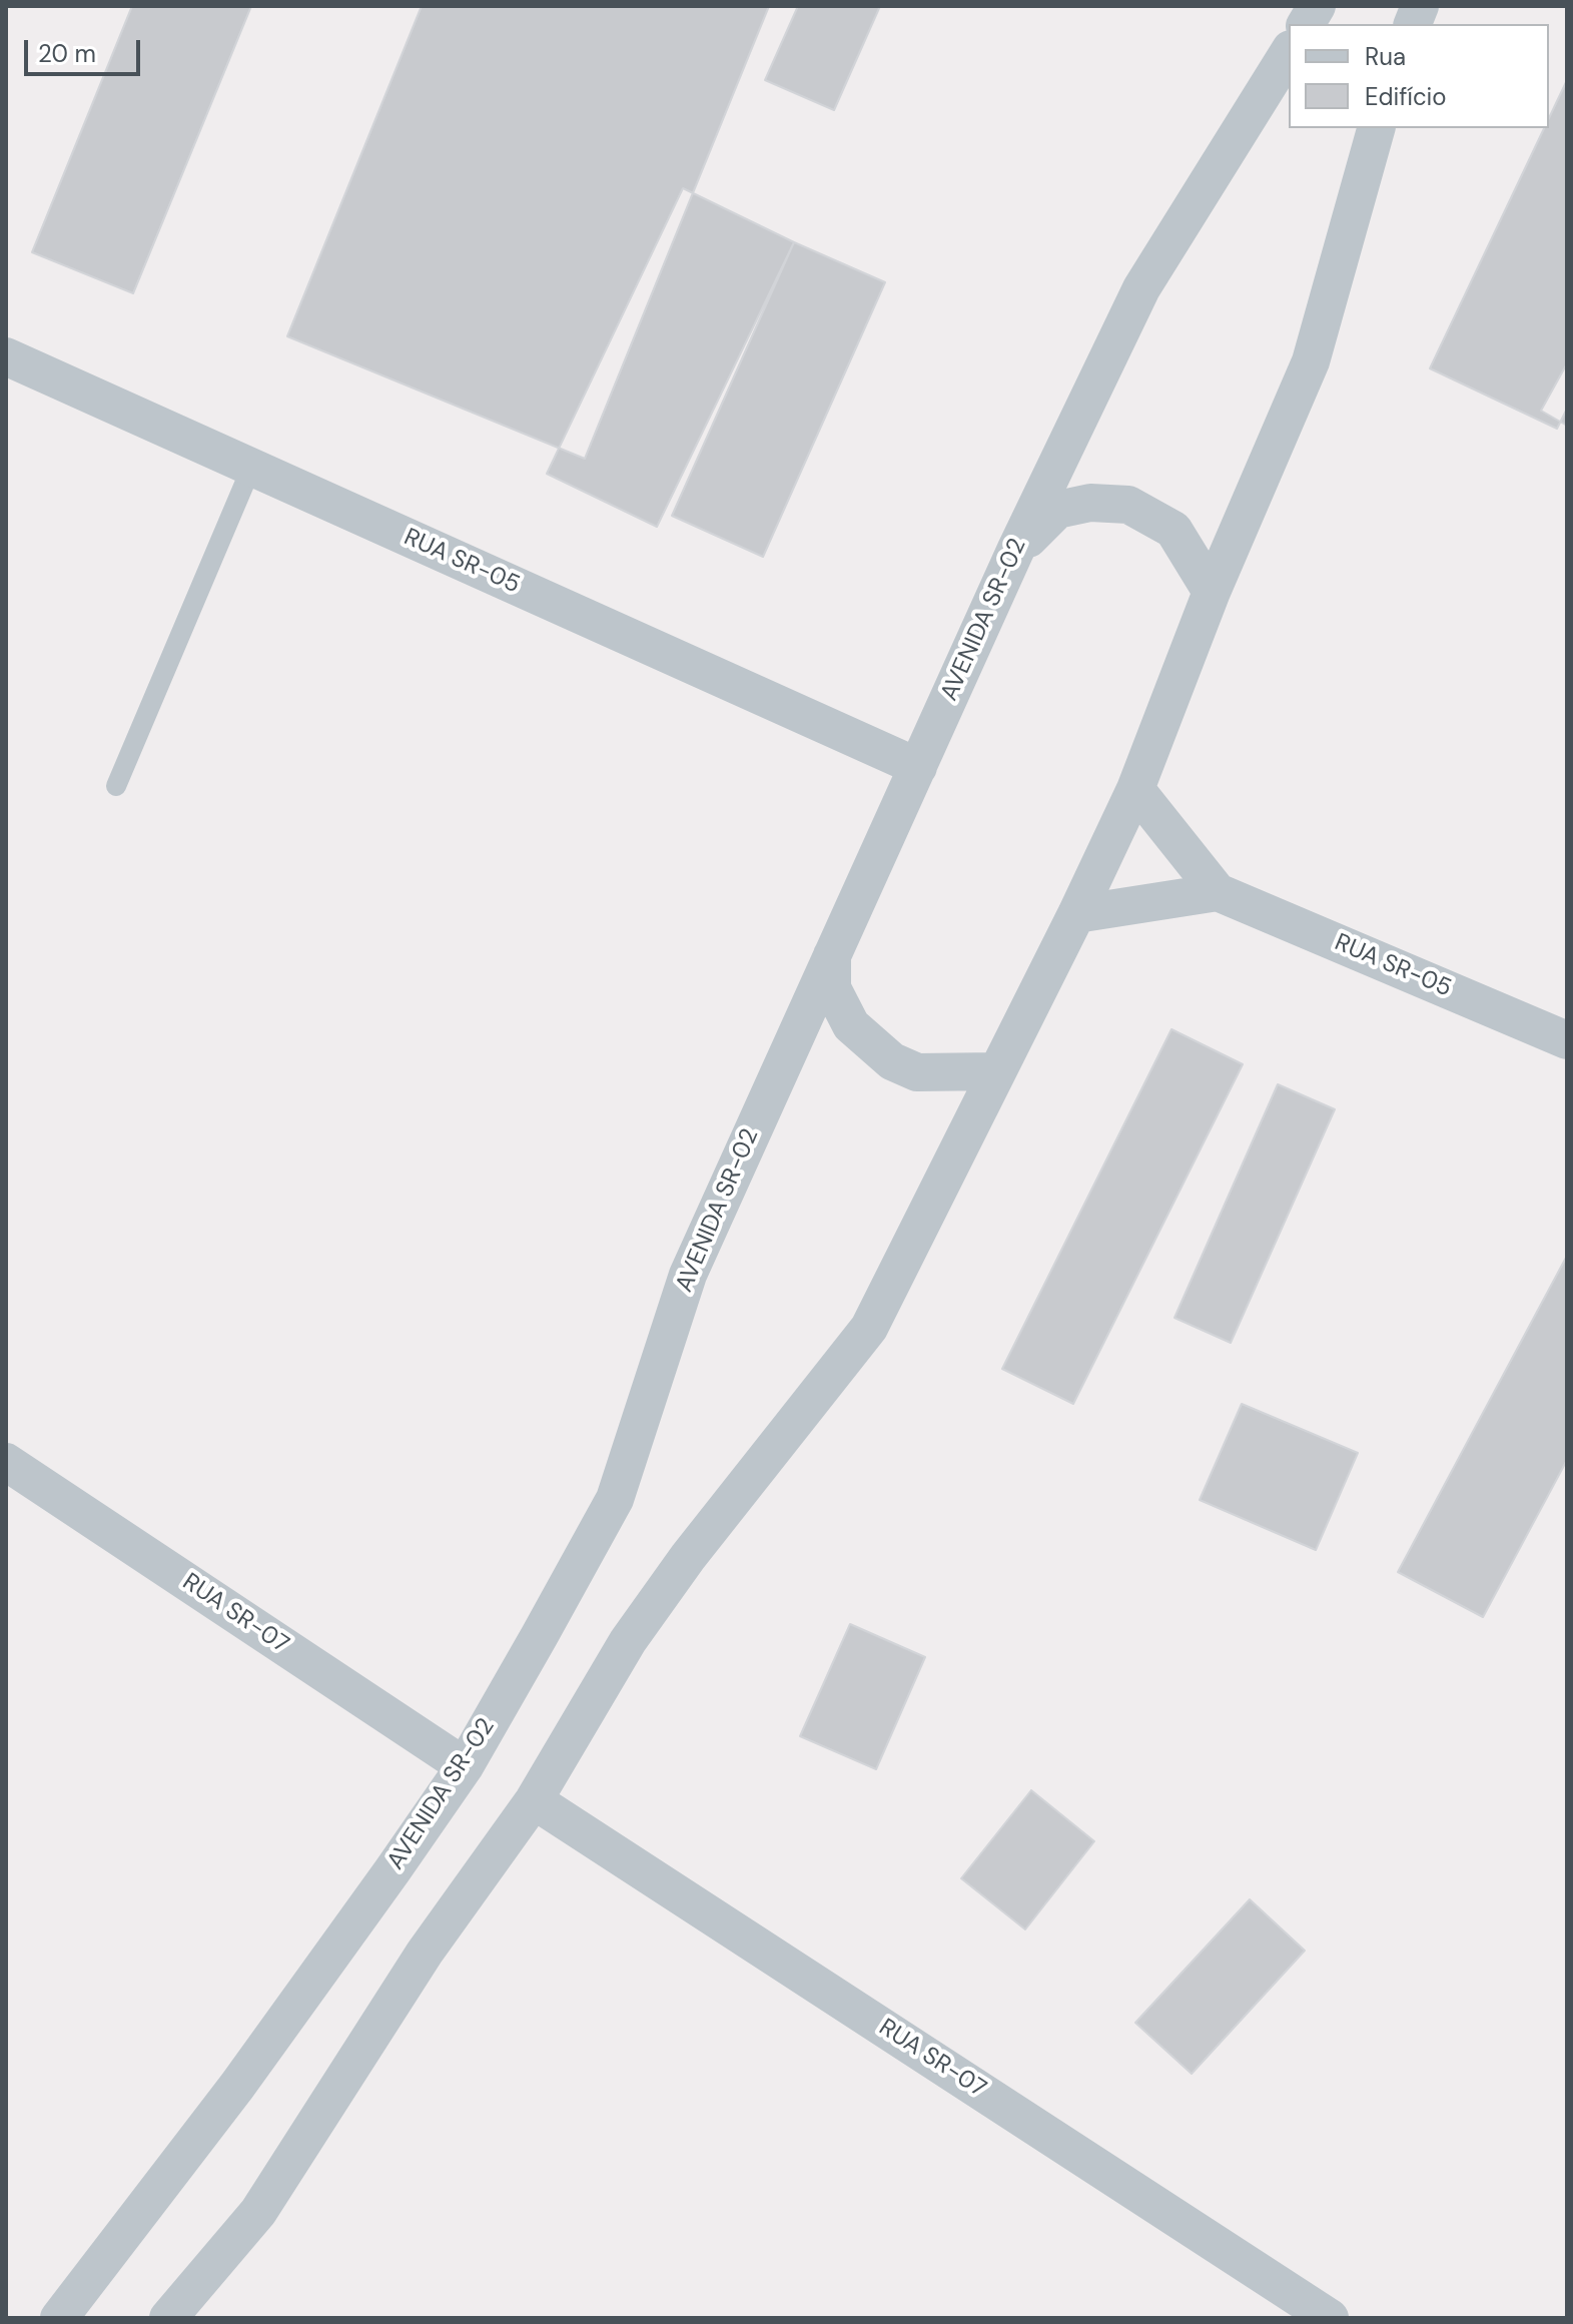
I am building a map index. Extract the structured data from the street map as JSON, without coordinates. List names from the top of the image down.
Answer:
{
  "streets": {
    "street": ["RUA SR-05", "AVENIDA SR-02", "RUA SR-07"]
  },
  "crossings": [
    ["RUA SR-05", "AVENIDA SR-02"],
    ["AVENIDA SR-02", "RUA SR-07"]
  ],
  "legend": ["Rua", "Edifício"],
  "scale_bar": "20 m"
}
